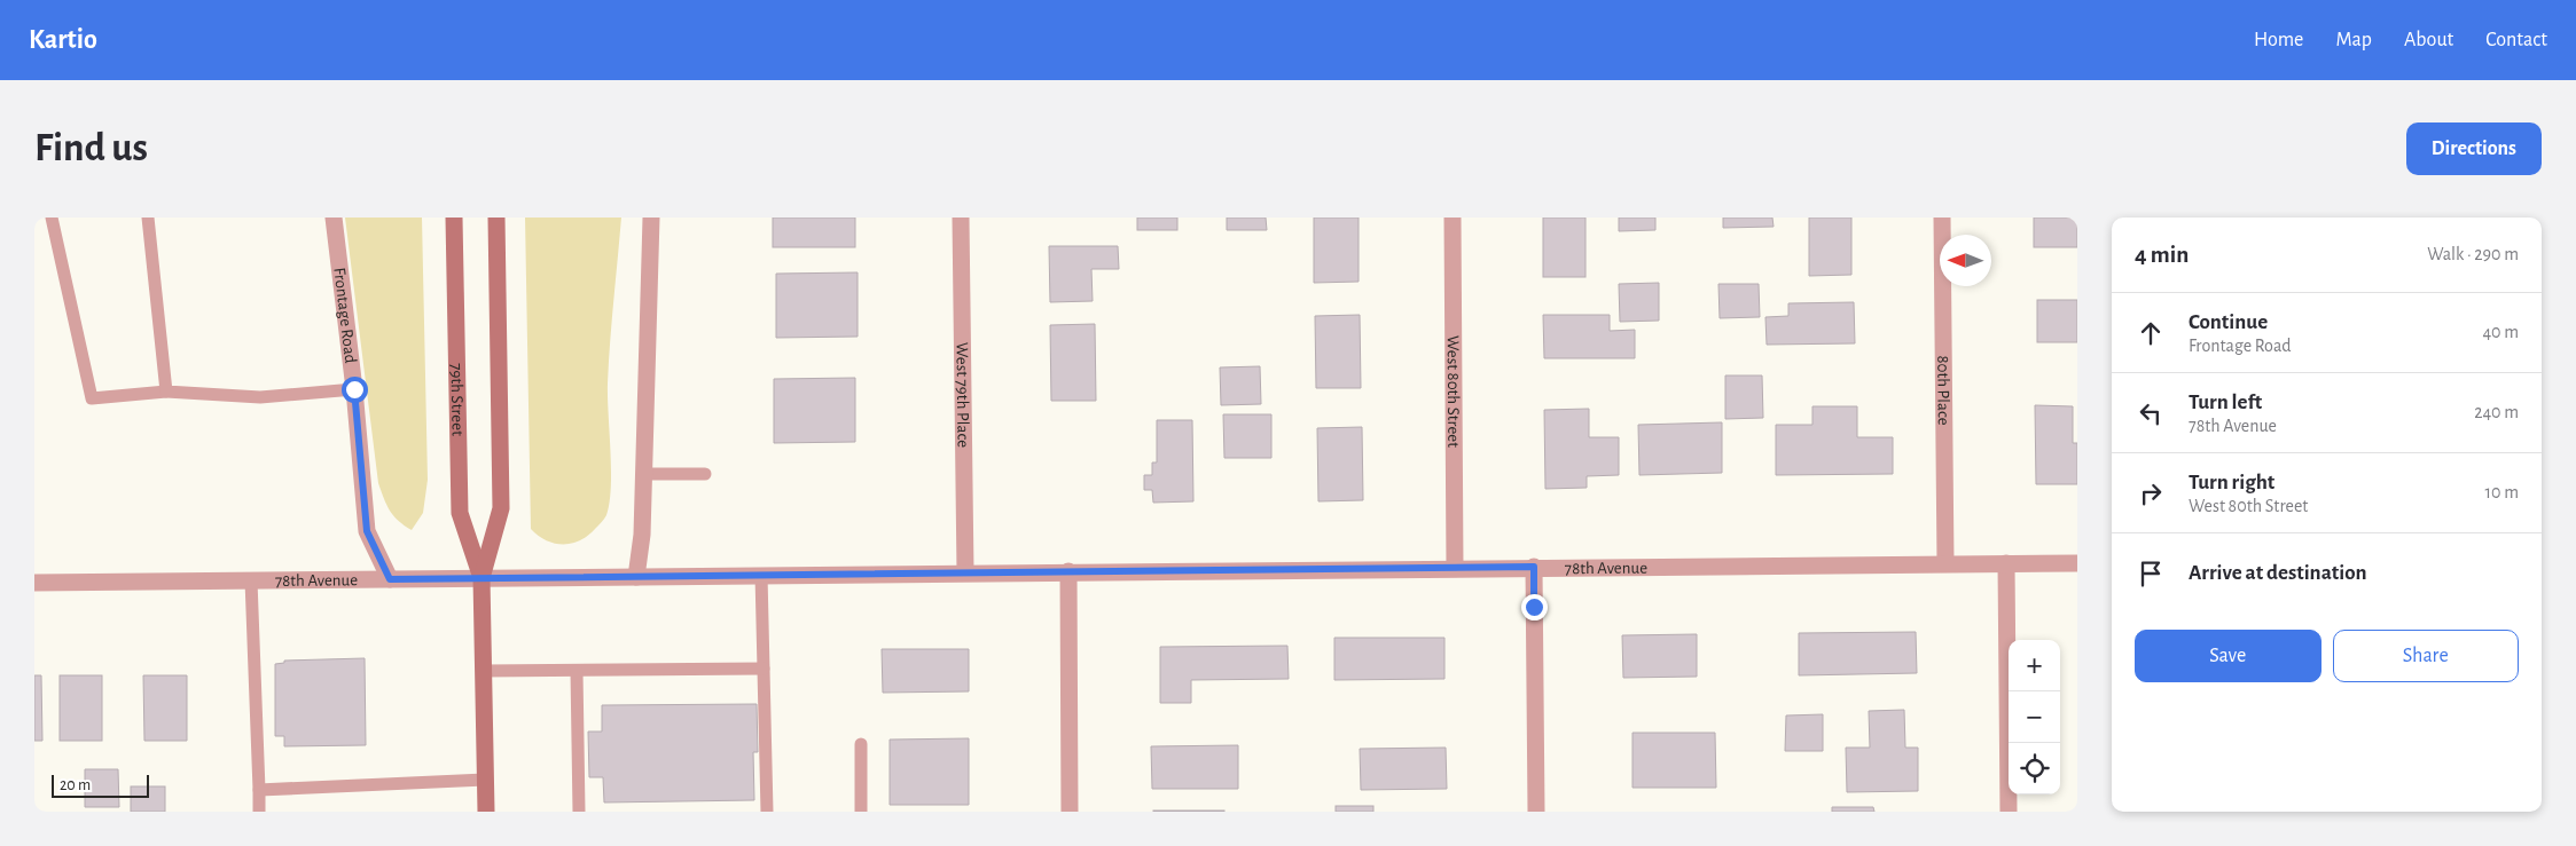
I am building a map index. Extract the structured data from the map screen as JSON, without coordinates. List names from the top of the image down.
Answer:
{
  "streets": {
    "main road": ["79th Street"],
    "street": [
      "Frontage Road",
      "80th Place",
      "West 80th Street",
      "West 79th Place",
      "78th Avenue"
    ]
  },
  "crossings": [
    ["Frontage Road", "78th Avenue"],
    ["80th Place", "78th Avenue"],
    ["West 80th Street", "78th Avenue"],
    ["West 79th Place", "78th Avenue"],
    ["79th Street", "78th Avenue"]
  ],
  "scale_bar": "20 m",
  "north": "left",
  "page": {
    "header": "Kartio",
    "nav": [
      "Home",
      "Map",
      "About",
      "Contact"
    ],
    "buttons": [
      "Directions",
      ["Save", "Share"]
    ],
    "title": "Find us",
    "heading": ["4 min", "Walk · 290 m"],
    "list": [
      ["Continue", "Frontage Road", "40 m"],
      ["Turn left", "78th Avenue", "240 m"],
      ["Turn right", "West 80th Street", "10 m"],
      "Arrive at destination"
    ],
    "map_buttons": ["+", "−"],
    "scale": "20 m"
  }
}
